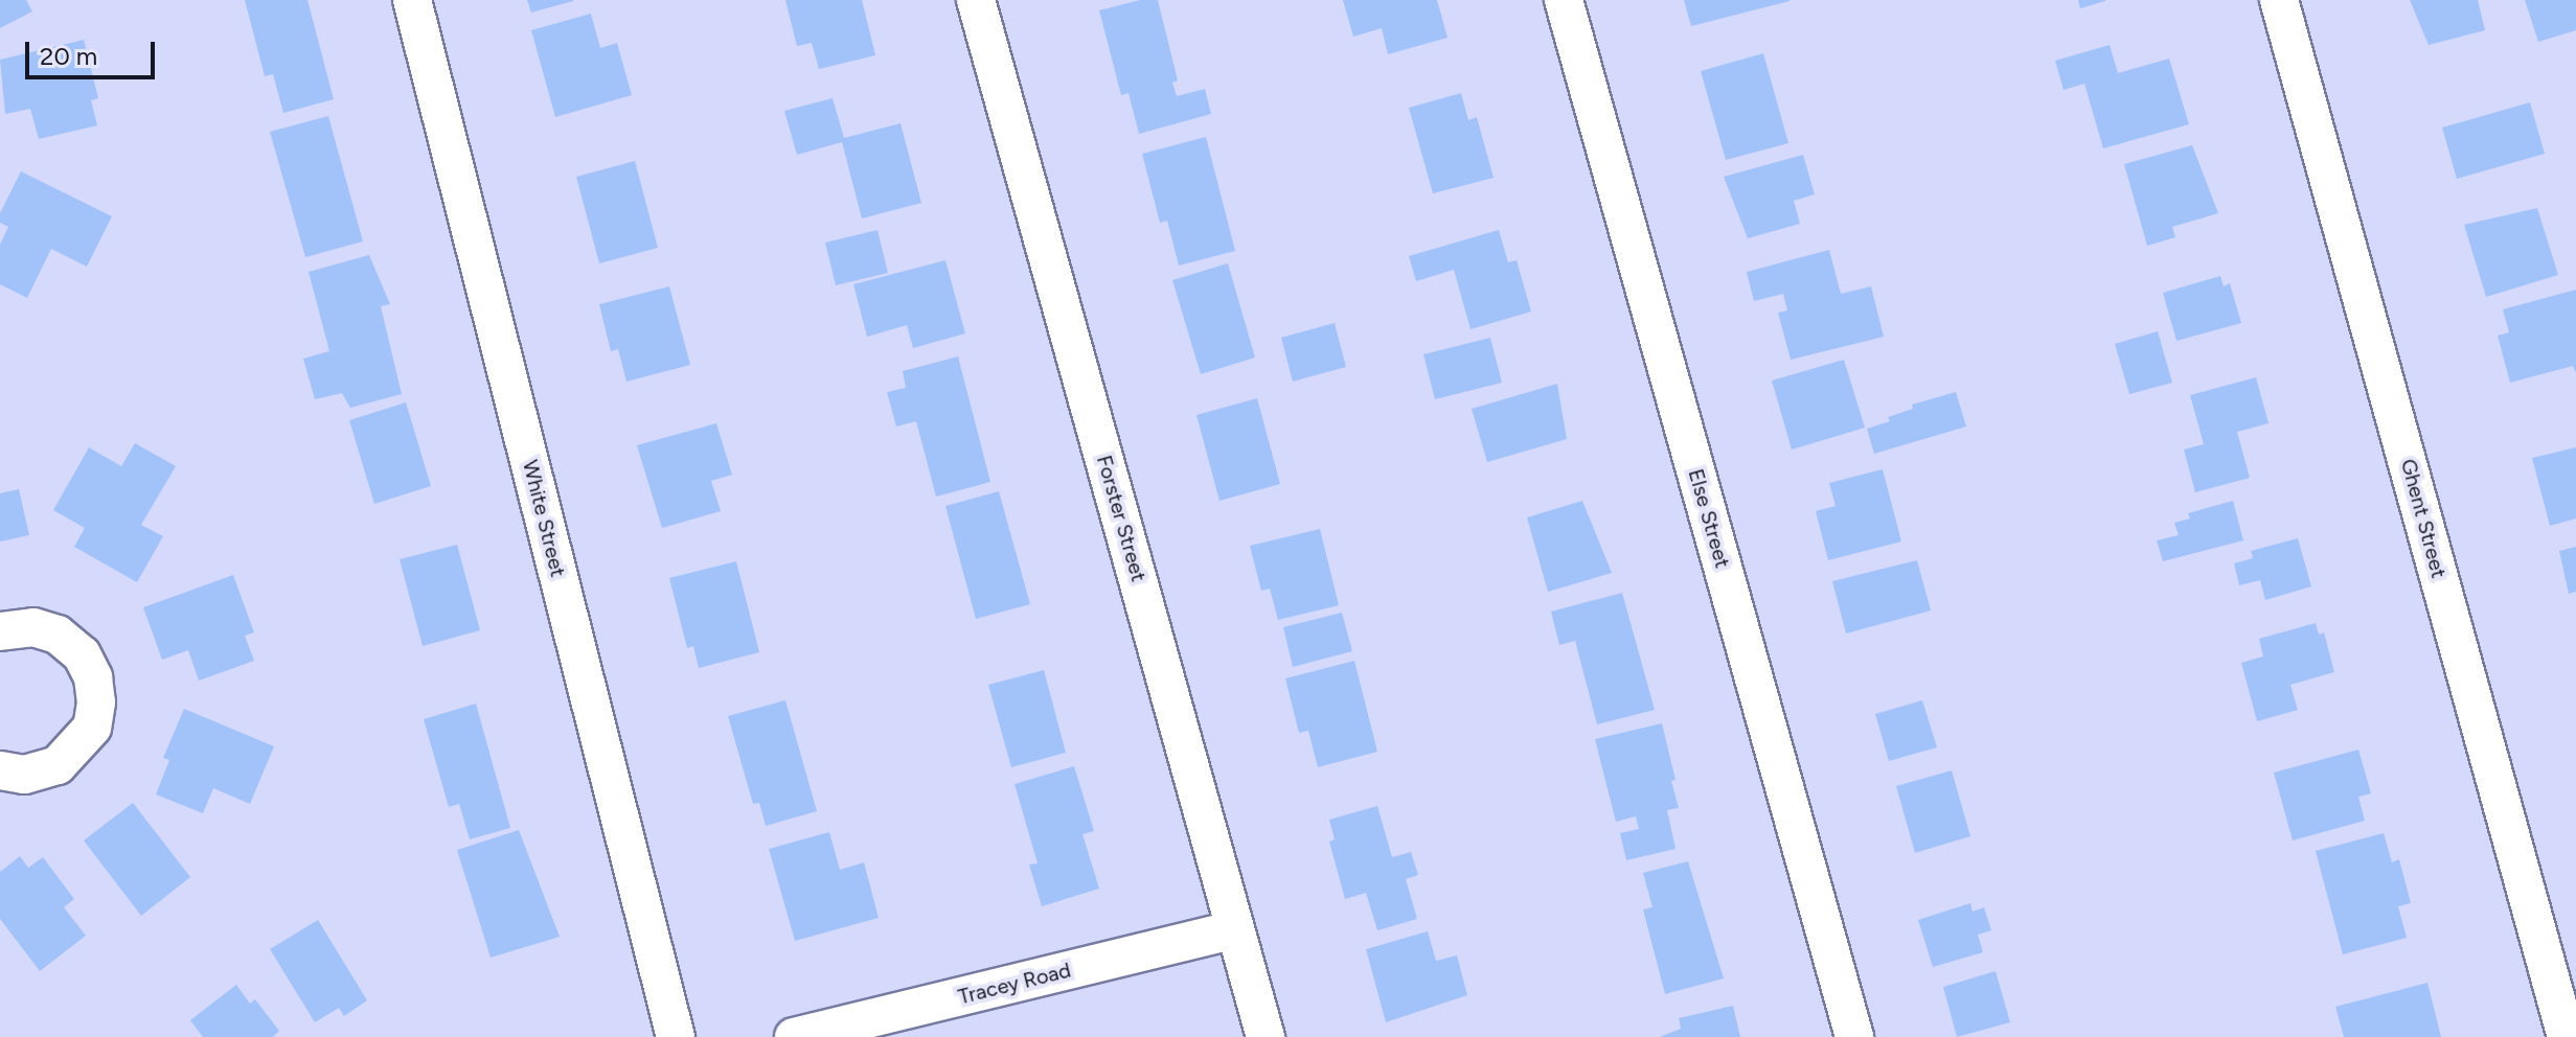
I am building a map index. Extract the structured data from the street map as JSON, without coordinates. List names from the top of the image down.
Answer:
{
  "streets": {
    "street": [
      "White Street",
      "Forster Street",
      "Else Street",
      "Ghent Street",
      "Tracey Road"
    ]
  },
  "crossings": [
    ["Forster Street", "Tracey Road"]
  ],
  "scale_bar": "20 m"
}
